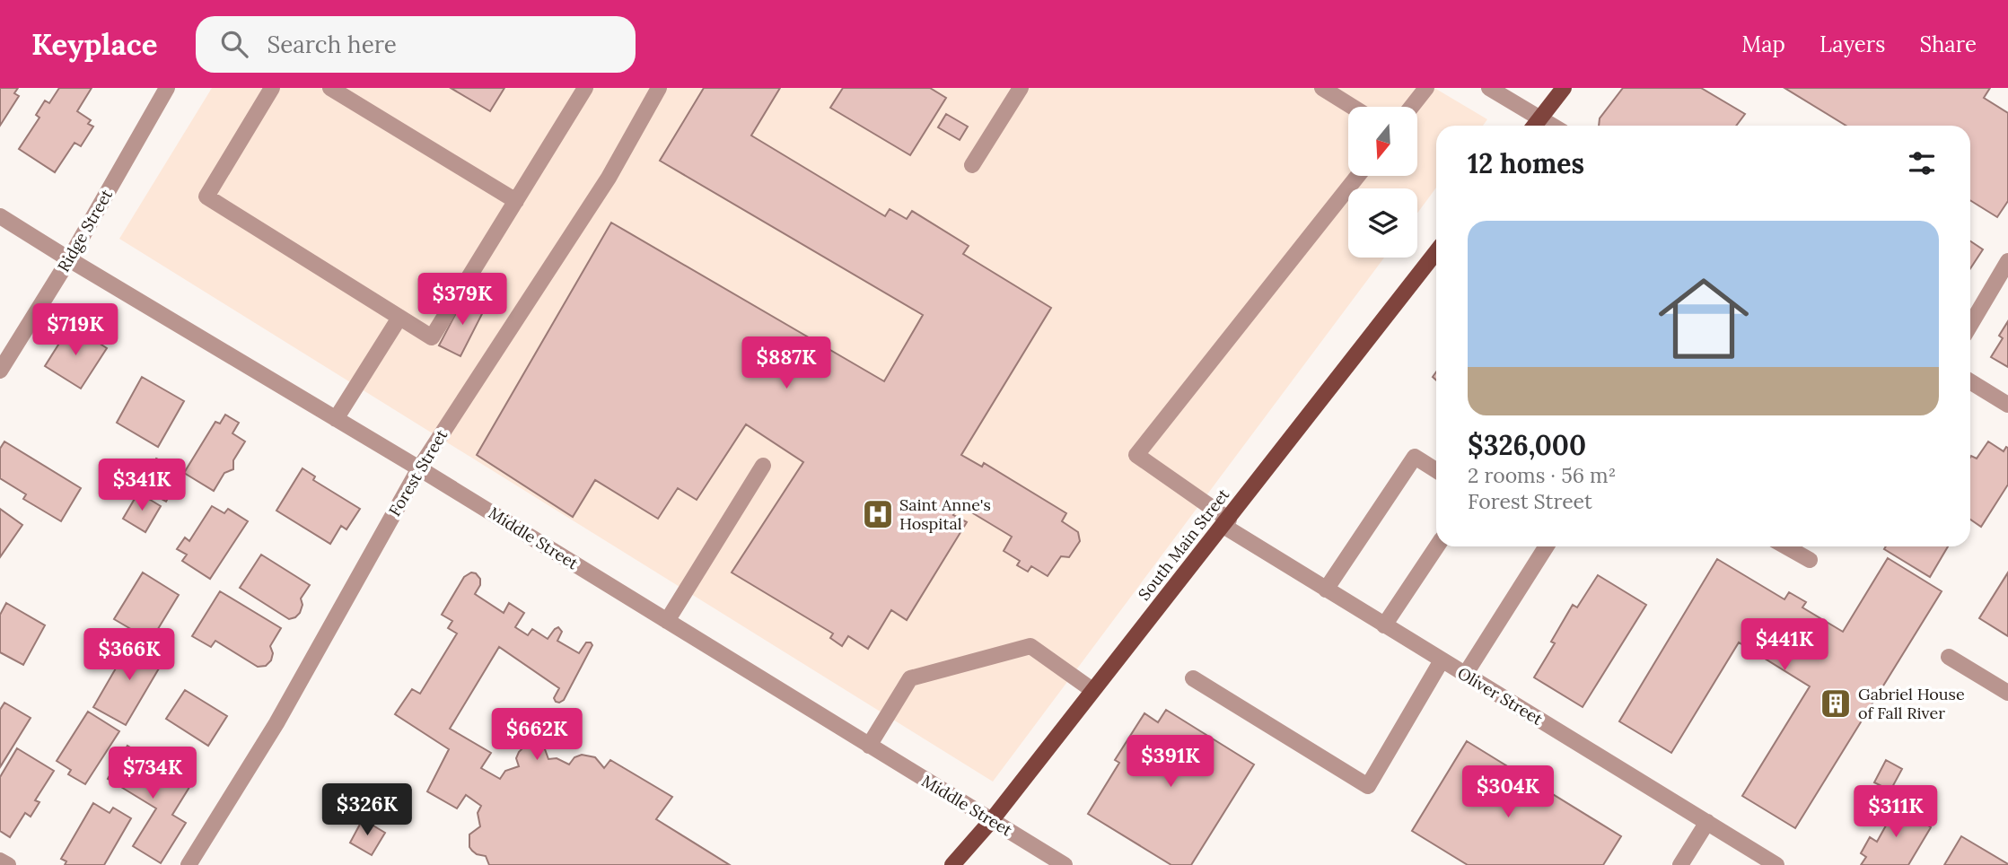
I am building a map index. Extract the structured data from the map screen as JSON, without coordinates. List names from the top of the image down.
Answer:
{
  "streets": {
    "main road": ["South Main Street"],
    "street": [
      "Ridge Street",
      "Forest Street",
      "Middle Street",
      "Oliver Street"
    ]
  },
  "crossings": [
    ["Ridge Street", "Middle Street"],
    ["Forest Street", "Middle Street"],
    ["Middle Street", "South Main Street"],
    ["South Main Street", "Oliver Street"]
  ],
  "places": {
    "hospital": ["Saint Anne's Hospital"],
    "building": ["Gabriel House of Fall River"]
  },
  "north": "bottom",
  "page": {
    "header": "Keyplace",
    "search": "Search here",
    "nav": ["Map", "Layers", "Share"],
    "heading": "12 homes",
    "list": [
      {
        "name": "$326,000",
        "note": "2 rooms · 56 m² · Forest Street"
      }
    ],
    "price": [
      "$379K",
      "$719K",
      "$887K",
      "$341K",
      "$441K",
      "$366K",
      "$662K",
      "$391K",
      "$734K",
      "$304K",
      "$326K",
      "$311K"
    ]
  }
}
